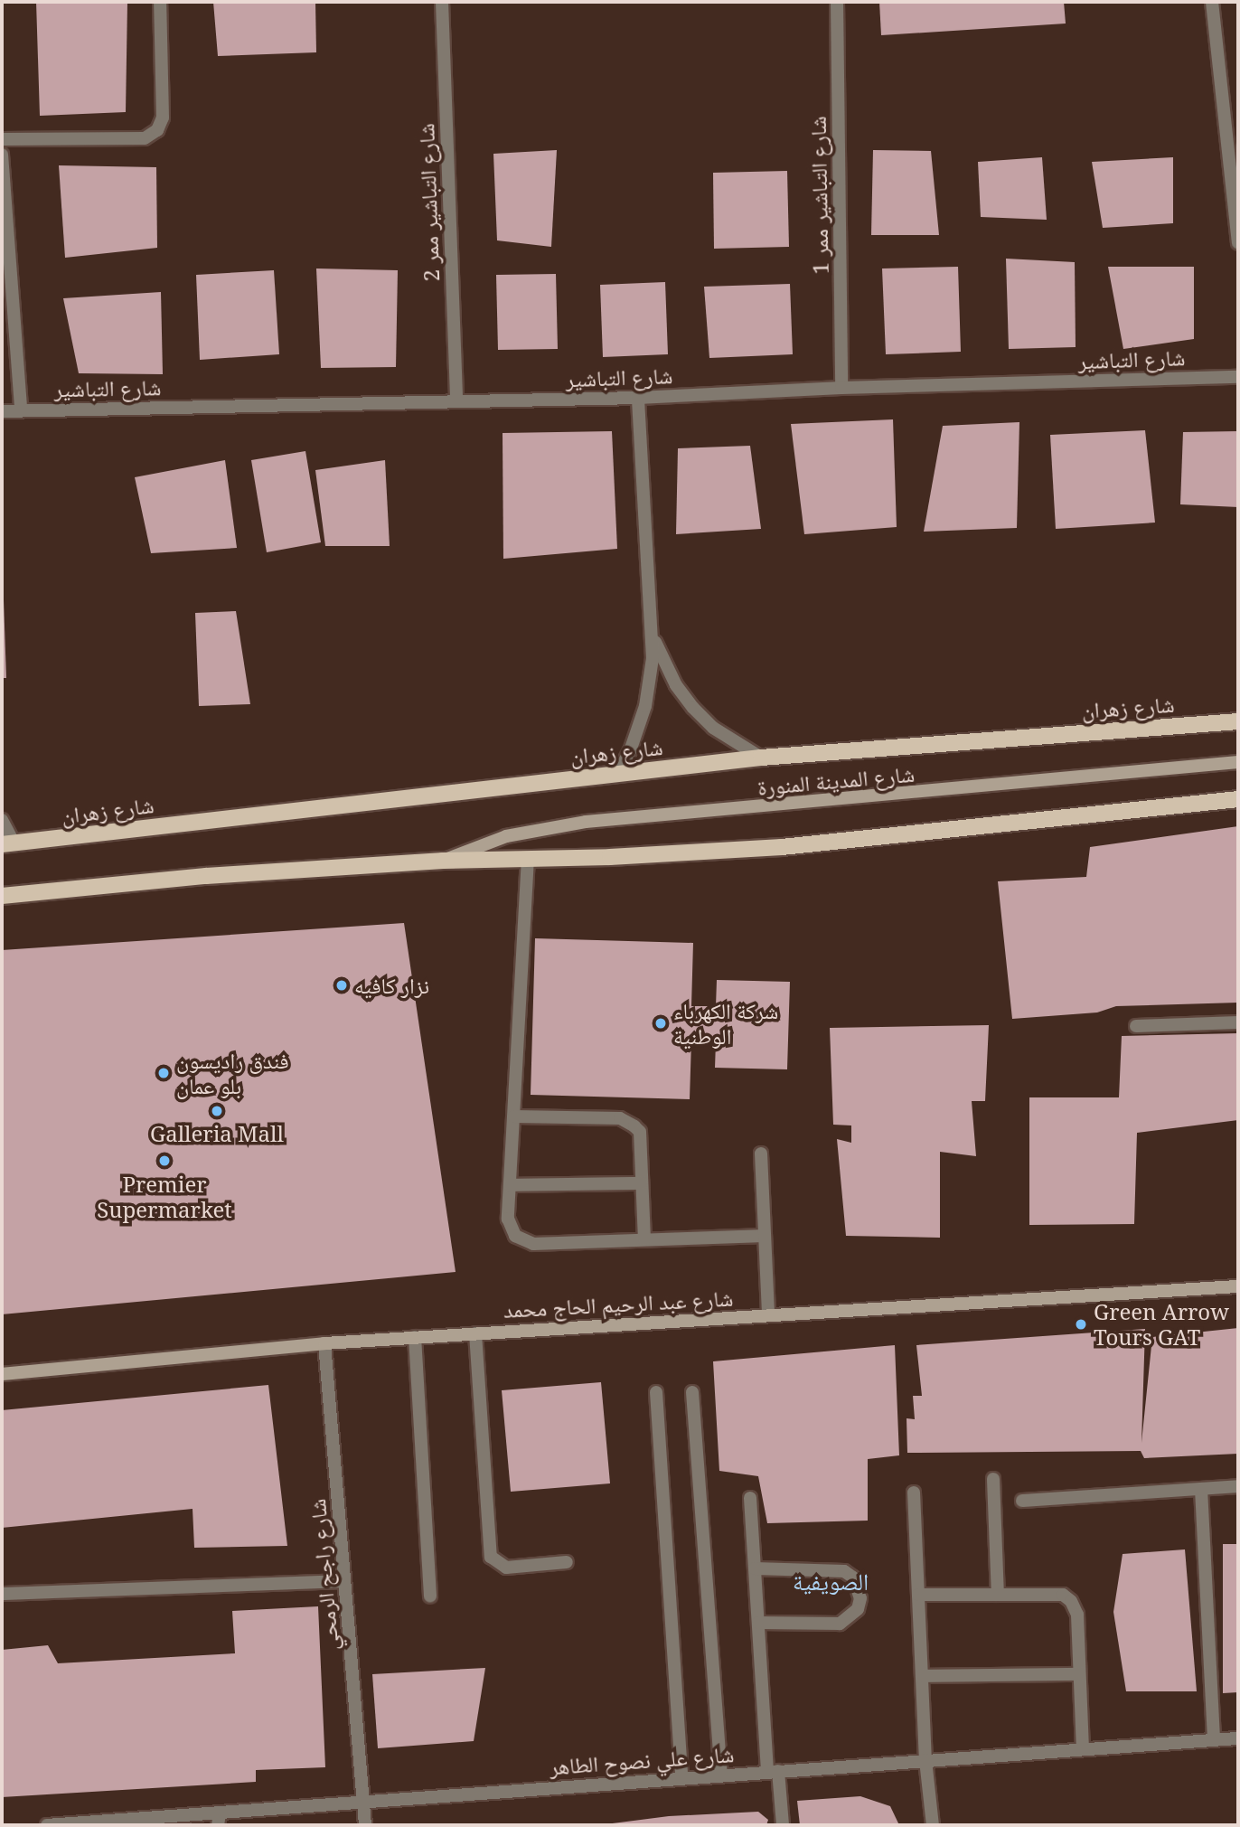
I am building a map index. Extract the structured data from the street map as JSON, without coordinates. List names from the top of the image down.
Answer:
{
  "streets": {
    "main road": ["شارع زهران"],
    "street": [
      "شارع التباشير ممر 1",
      "شارع التباشير ممر 2",
      "شارع التباشير",
      "شارع المدينة المنورة",
      "شارع عبد الرحيم الحاج محمد",
      "شارع راجح الرمحي",
      "شارع علي نصوح الطاهر"
    ]
  },
  "crossings": [
    ["شارع التباشير ممر 1", "شارع التباشير"],
    ["شارع التباشير ممر 2", "شارع التباشير"],
    ["شارع عبد الرحيم الحاج محمد", "شارع راجح الرمحي"],
    ["شارع راجح الرمحي", "شارع علي نصوح الطاهر"]
  ],
  "districts": ["الصويفية"],
  "places": [
    "نزار كافيه",
    "شركة الكهرباء الوطنية",
    "فندق راديسون بلو عمان",
    "Galleria Mall",
    "Premier Supermarket",
    "Green Arrow Tours GAT"
  ]
}
